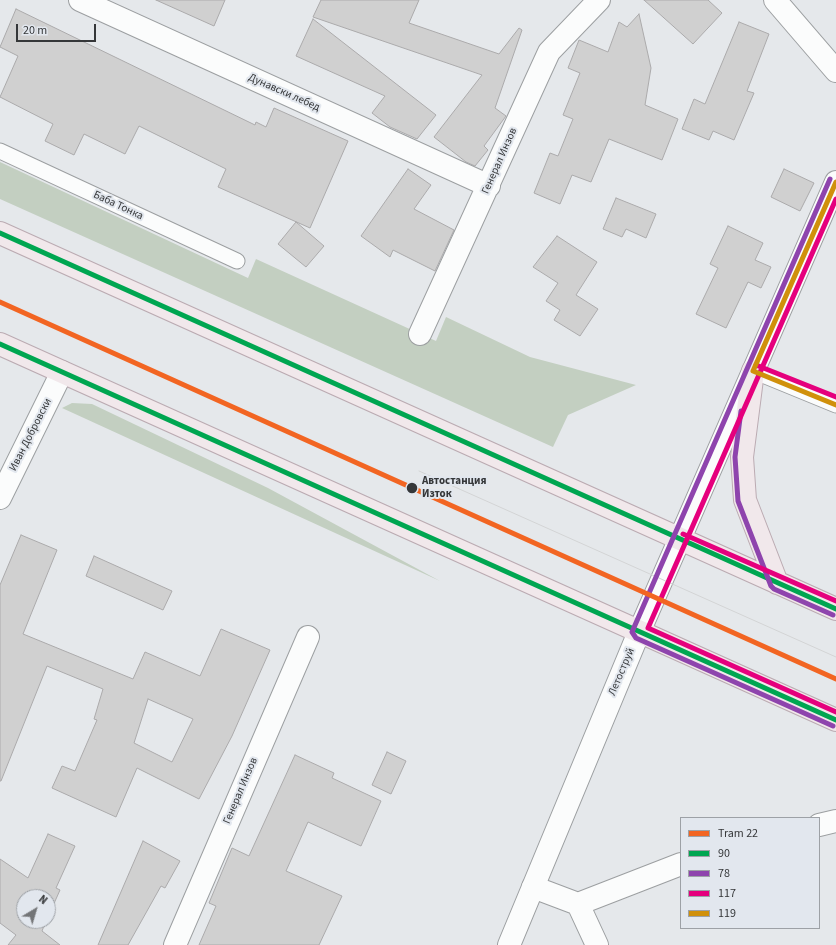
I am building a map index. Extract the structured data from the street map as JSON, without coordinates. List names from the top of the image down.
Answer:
{
  "streets": {
    "street": [
      "Дунавски лебед",
      "Генерал Инзов",
      "Иван Добровски",
      "Летоструй"
    ],
    "lane": ["Баба Тонка"]
  },
  "crossings": [
    ["Дунавски лебед", "Генерал Инзов"]
  ],
  "places": ["Автостанция Изток"],
  "lines": [
    "transit line 78",
    "transit line 119",
    "transit line 117",
    "transit line 90",
    "tram line 22"
  ],
  "legend": [
    "Tram 22",
    "90",
    "78",
    "117",
    "119"
  ],
  "scale_bar": "20 m",
  "north": "top right"
}
